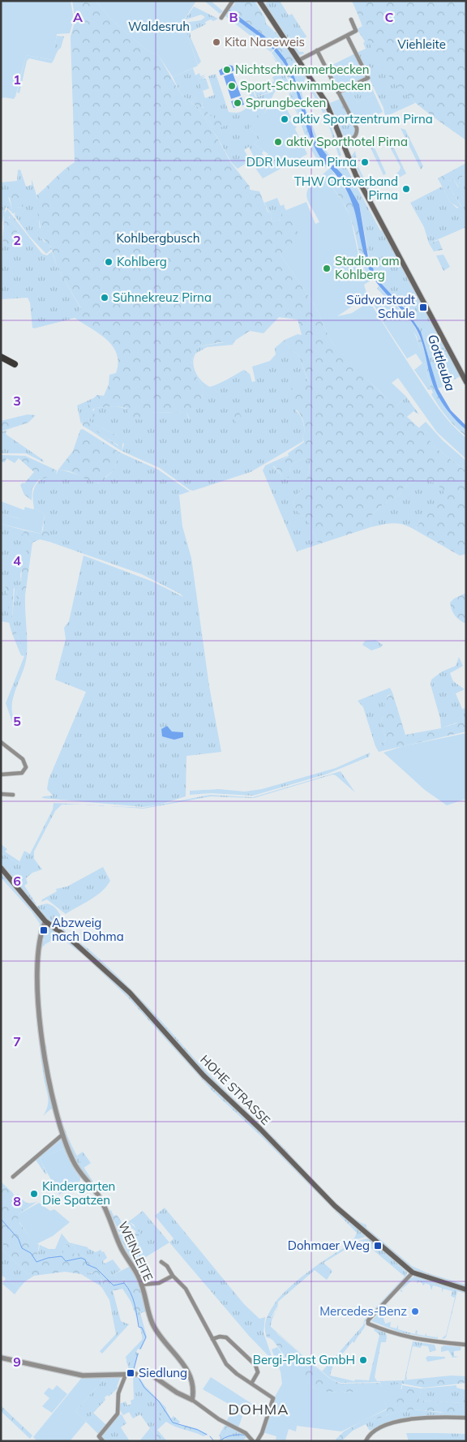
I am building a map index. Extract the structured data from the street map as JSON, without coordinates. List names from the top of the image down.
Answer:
{
  "streets": {
    "main road": ["HOHE STRASSE"],
    "street": ["WEINLEITE"]
  },
  "crossings": [
    ["HOHE STRASSE", "WEINLEITE"]
  ],
  "districts": ["DOHMA"],
  "water": ["Gottleuba"],
  "parks": ["Waldesruh", "Viehleite", "Kohlbergbusch"],
  "places": {
    "other": [
      "Kita Naseweis",
      "Nichtschwimmerbecken",
      "Sport-Schwimmbecken",
      "Sprungbecken",
      "aktiv Sportzentrum Pirna",
      "aktiv Sporthotel Pirna",
      "DDR Museum Pirna",
      "THW Ortsverband Pirna",
      "Kohlberg",
      "Stadion am Kohlberg",
      "Sühnekreuz Pirna",
      "Kindergarten Die Spatzen",
      "Mercedes-Benz",
      "Bergi-Plast GmbH"
    ],
    "transit": [
      "Südvorstadt Schule",
      "Abzweig nach Dohma",
      "Dohmaer Weg",
      "Siedlung"
    ]
  },
  "grid": {
    "columns": ["A", "B", "C"],
    "rows": [
      "1",
      "2",
      "3",
      "4",
      "5",
      "6",
      "7",
      "8",
      "9"
    ]
  }
}
